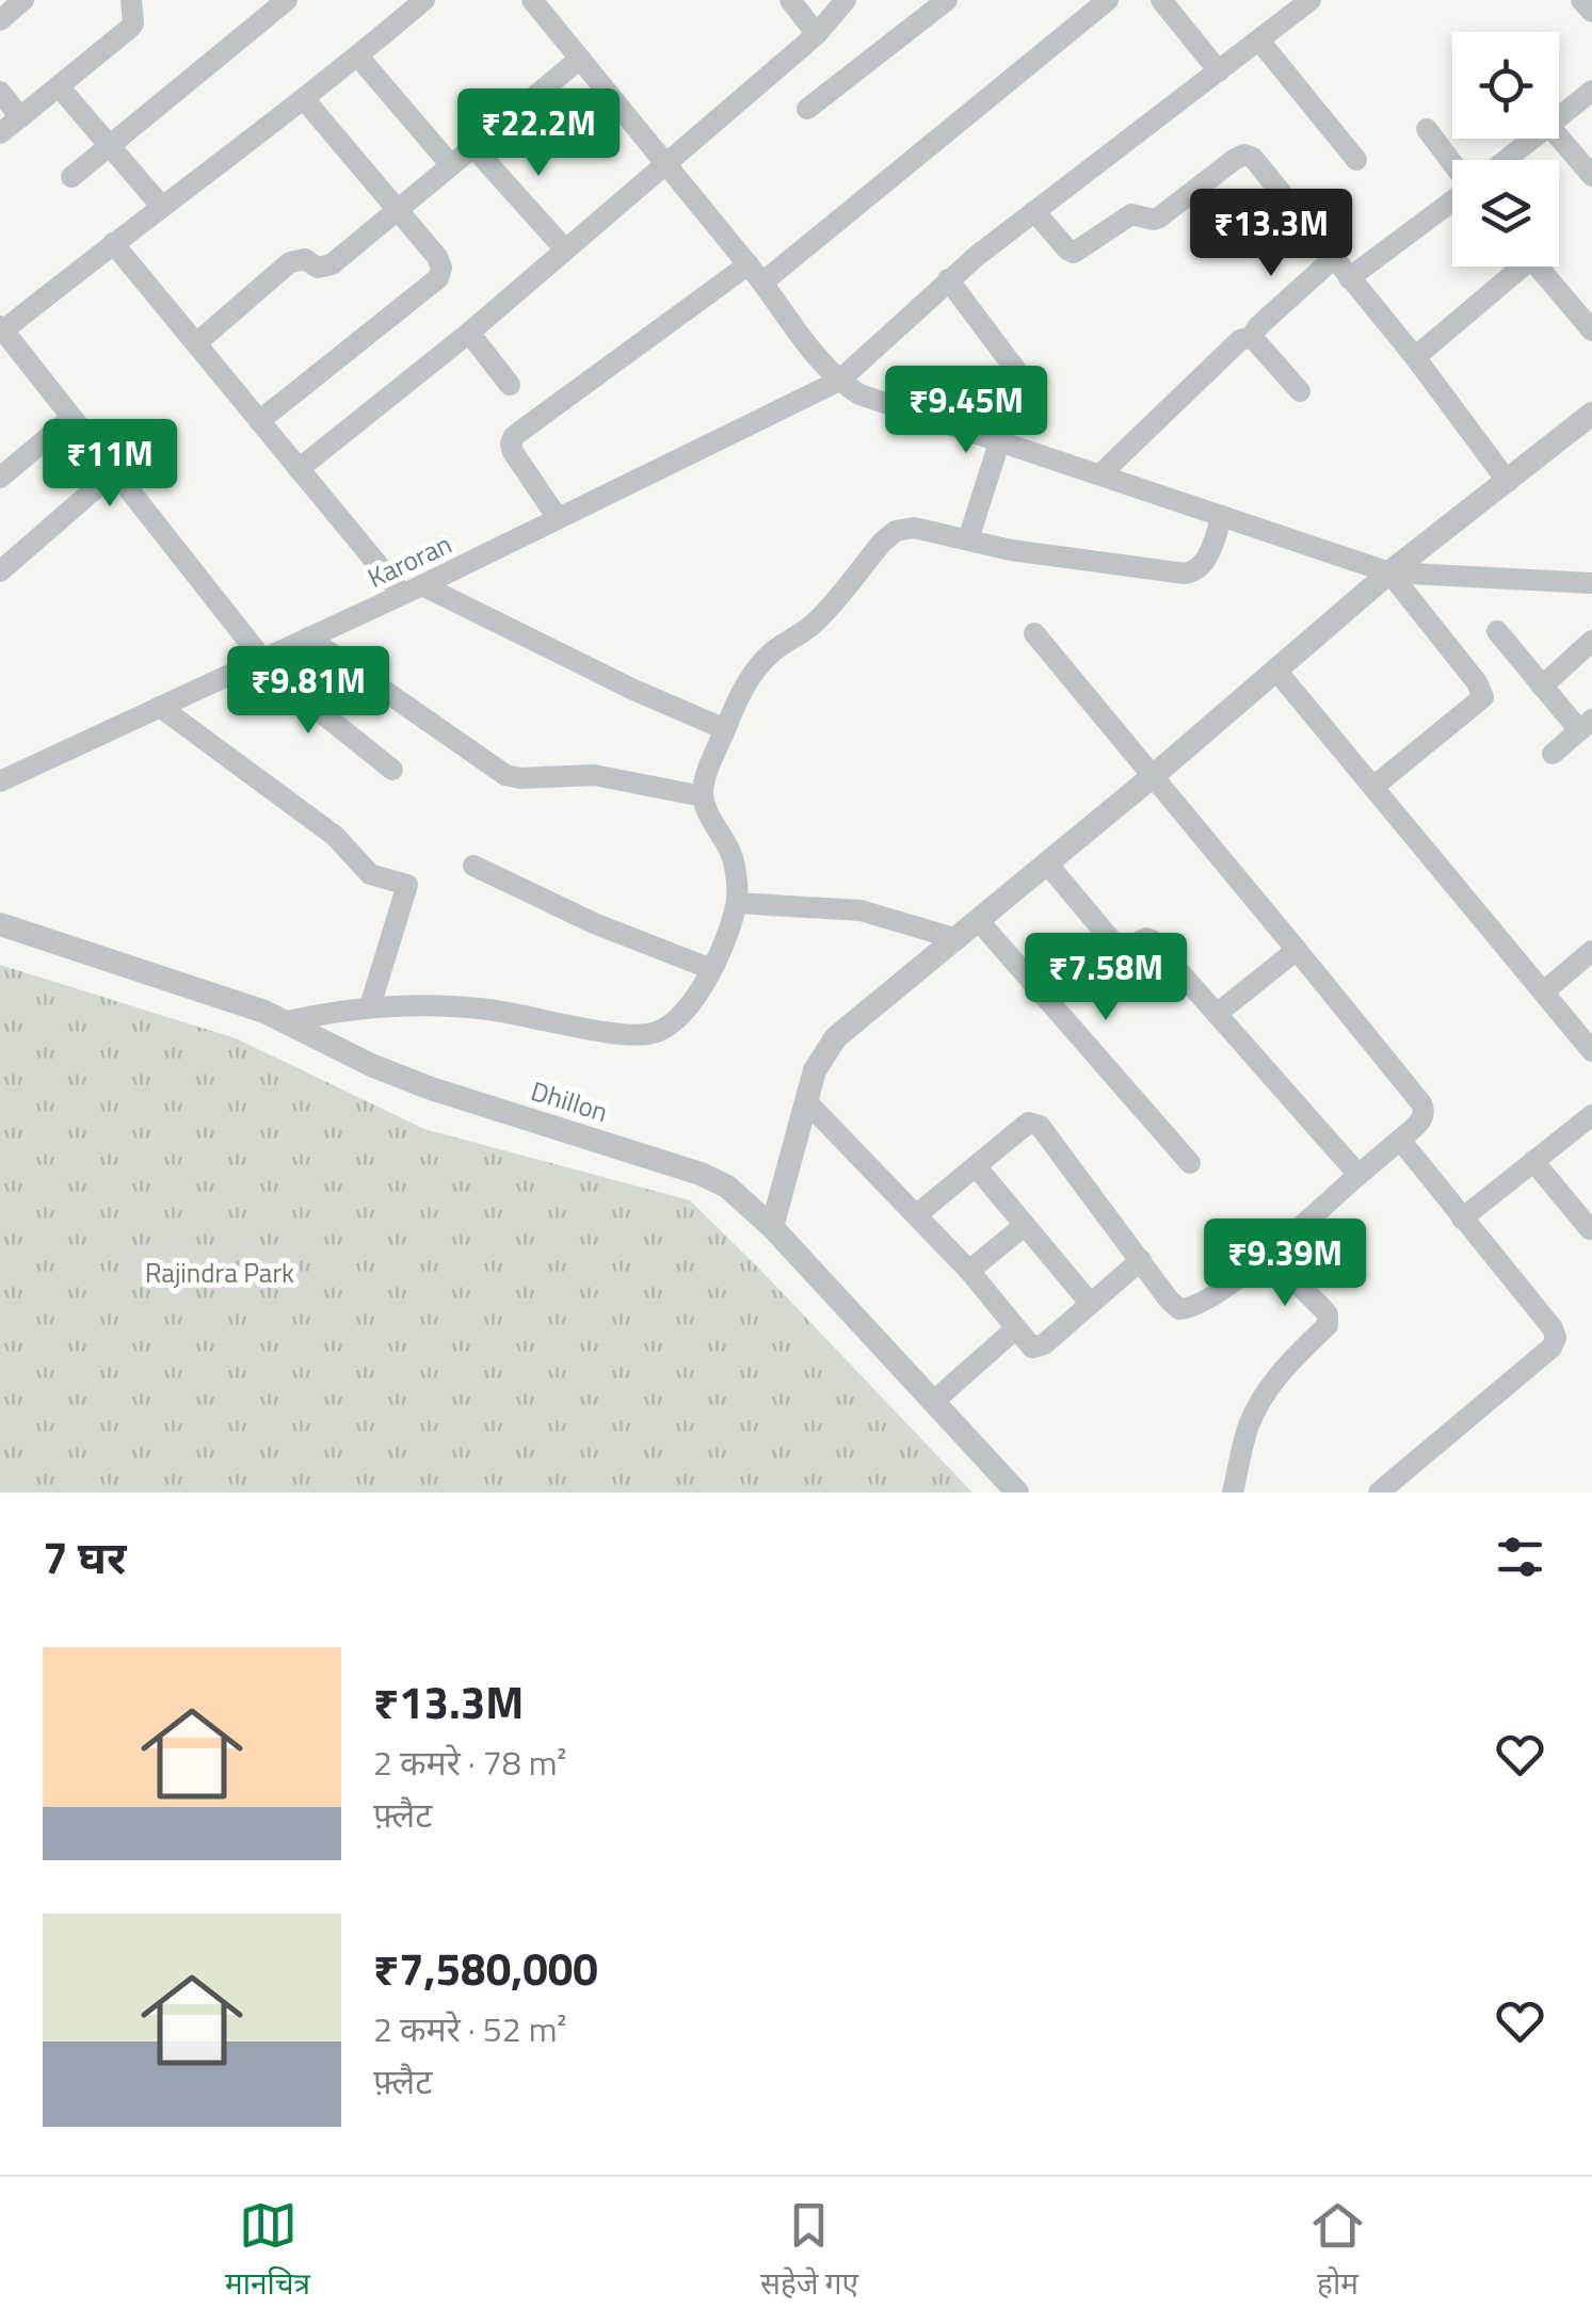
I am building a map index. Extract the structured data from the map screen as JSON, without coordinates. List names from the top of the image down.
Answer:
{
  "streets": {
    "street": ["Karoran", "Dhillon"]
  },
  "parks": ["Rajindra Park"],
  "page": {
    "price": [
      "₹22.2M",
      "₹13.3M",
      "₹9.45M",
      "₹11M",
      "₹9.81M",
      "₹7.58M",
      "₹9.39M"
    ],
    "heading": "7 घर",
    "list": [
      {
        "name": "₹13.3M",
        "note": "2 कमरे · 78 m² · फ़्लैट"
      },
      {
        "name": "₹7,580,000",
        "note": "2 कमरे · 52 m² · फ़्लैट"
      }
    ],
    "tabs": ["मानचित्र", "सहेजे गए", "होम"]
  }
}
